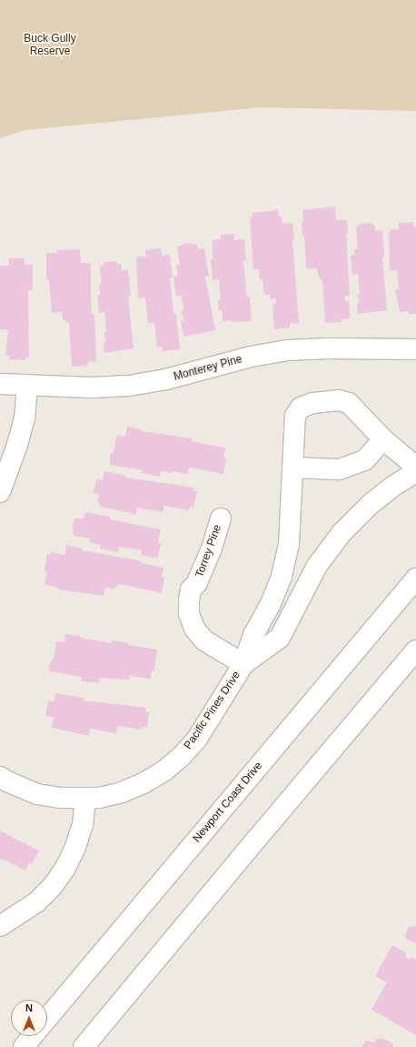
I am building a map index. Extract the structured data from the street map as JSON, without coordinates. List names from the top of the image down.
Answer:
{
  "streets": {
    "street": [
      "Monterey Pine",
      "Torrey Pine",
      "Pacific Pines Drive",
      "Newport Coast Drive"
    ]
  },
  "crossings": [
    ["Torrey Pine", "Pacific Pines Drive"]
  ],
  "parks": ["Buck Gully Reserve"],
  "north": "top"
}
